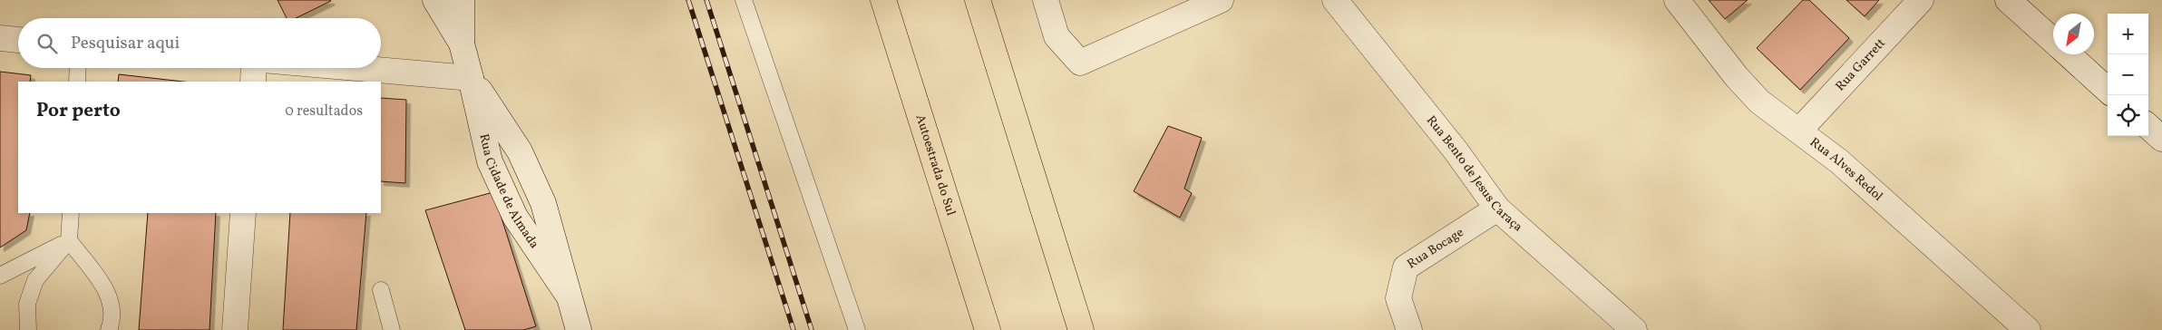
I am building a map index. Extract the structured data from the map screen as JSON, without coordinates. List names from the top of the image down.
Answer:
{
  "streets": {
    "highway": ["Autoestrada do Sul"],
    "street": [
      "Rua Garrett",
      "Rua Alves Redol",
      "Rua Bento de Jesus Caraça",
      "Rua Cidade de Almada",
      "Rua Bocage"
    ]
  },
  "crossings": [
    ["Rua Garrett", "Rua Alves Redol"],
    ["Rua Bento de Jesus Caraça", "Rua Bocage"]
  ],
  "north": "bottom left",
  "page": {
    "map_buttons": ["+", "−"],
    "search": "Pesquisar aqui",
    "heading": ["Por perto", "0 resultados"]
  }
}
